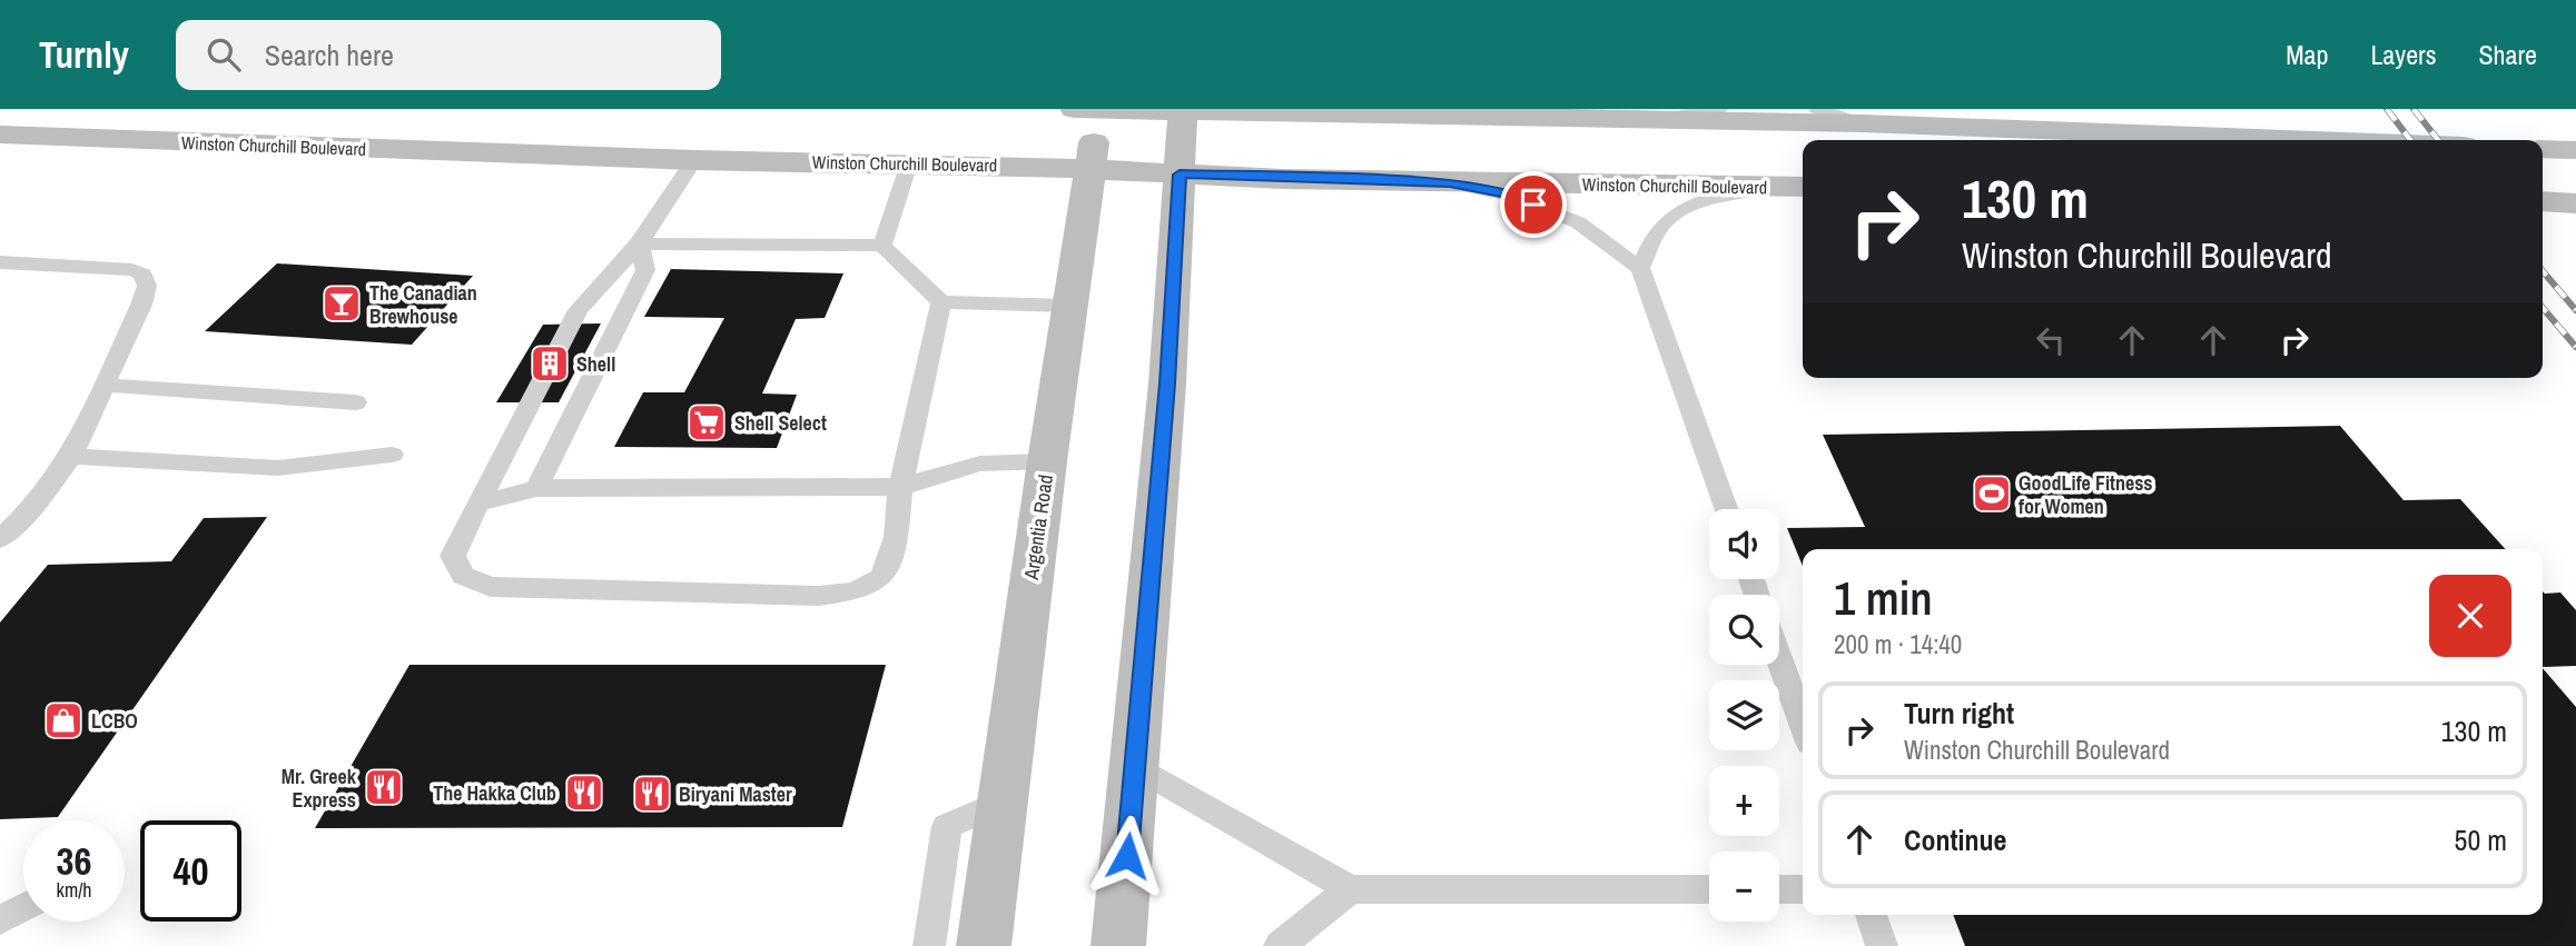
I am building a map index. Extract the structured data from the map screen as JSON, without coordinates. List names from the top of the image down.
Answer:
{
  "streets": {
    "main road": ["Winston Churchill Boulevard", "Argentia Road"]
  },
  "crossings": [
    ["Winston Churchill Boulevard", "Argentia Road"]
  ],
  "places": {
    "bar": ["The Canadian Brewhouse"],
    "building": ["Shell"],
    "supermarket": ["Shell Select"],
    "sports": ["GoodLife Fitness for Women"],
    "shop": ["LCBO"],
    "restaurant": ["Mr. Greek Express", "The Hakka Club", "Biryani Master"]
  },
  "page": {
    "header": "Turnly",
    "search": "Search here",
    "nav": ["Map", "Layers", "Share"],
    "turn": ["130 m", "Winston Churchill Boulevard"],
    "map_buttons": ["+", "−"],
    "heading": ["1 min", "200 m · 14:40"],
    "list": [
      {
        "name": "Turn right",
        "note": "Winston Churchill Boulevard",
        "value": "130 m"
      },
      {
        "name": "Continue",
        "value": "50 m"
      }
    ],
    "speed": "36 km/h",
    "limit": "40"
  }
}
